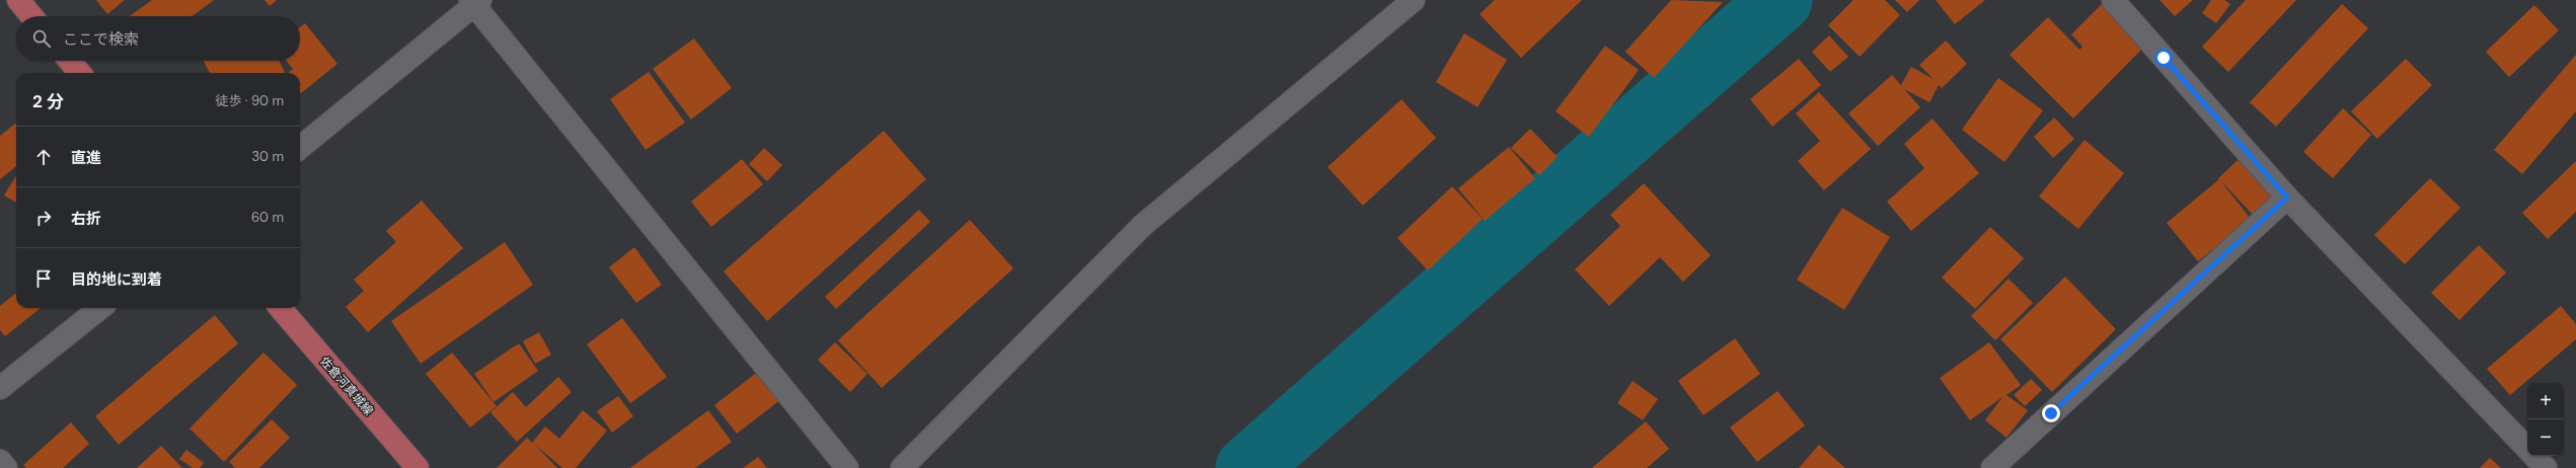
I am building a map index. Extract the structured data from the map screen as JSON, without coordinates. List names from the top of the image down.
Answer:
{
  "streets": {
    "main road": ["佐倉河真城線"]
  },
  "page": {
    "search": "ここで検索",
    "heading": ["2 分", "徒歩 · 90 m"],
    "list": [
      ["直進", "30 m"],
      ["右折", "60 m"],
      "目的地に到着"
    ],
    "map_buttons": ["+", "−"]
  }
}
